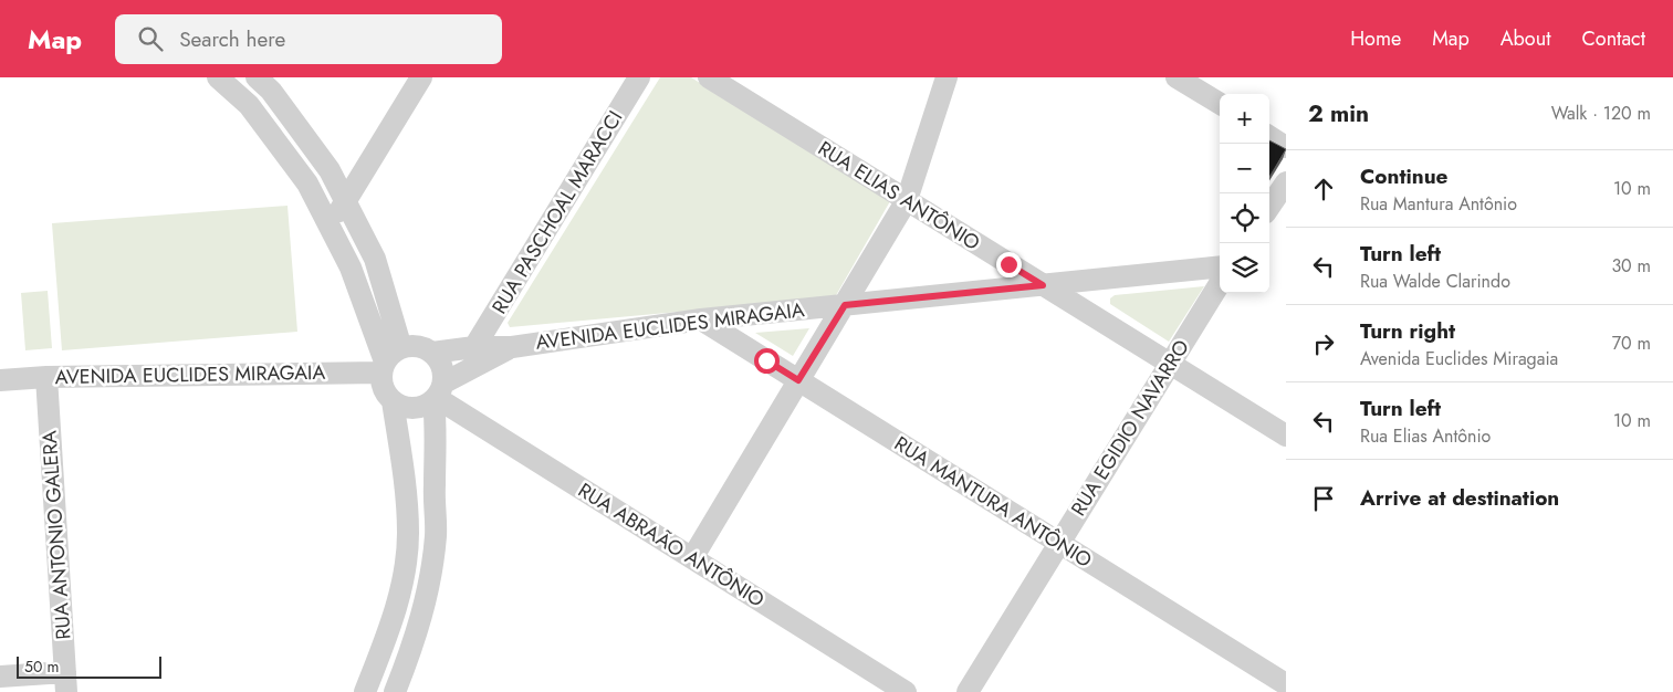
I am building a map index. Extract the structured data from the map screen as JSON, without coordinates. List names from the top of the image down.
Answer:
{
  "streets": {
    "street": [
      "RUA ELIAS ANTÔNIO",
      "RUA PASCHOAL MARACCI",
      "AVENIDA EUCLIDES MIRAGAIA",
      "RUA EGIDIO NAVARRO",
      "RUA MANTURA ANTÔNIO",
      "RUA ANTONIO GALERA",
      "RUA ABRAÃO ANTÔNIO"
    ]
  },
  "crossings": [
    ["RUA ELIAS ANTÔNIO", "AVENIDA EUCLIDES MIRAGAIA"],
    ["RUA ELIAS ANTÔNIO", "RUA EGIDIO NAVARRO"],
    ["RUA PASCHOAL MARACCI", "AVENIDA EUCLIDES MIRAGAIA"],
    ["AVENIDA EUCLIDES MIRAGAIA", "RUA MANTURA ANTÔNIO"],
    ["AVENIDA EUCLIDES MIRAGAIA", "RUA ANTONIO GALERA"],
    ["AVENIDA EUCLIDES MIRAGAIA", "RUA ABRAÃO ANTÔNIO"],
    ["RUA EGIDIO NAVARRO", "RUA MANTURA ANTÔNIO"]
  ],
  "scale_bar": "50 m",
  "page": {
    "header": "Map",
    "search": "Search here",
    "nav": [
      "Home",
      "Map",
      "About",
      "Contact"
    ],
    "heading": ["2 min", "Walk · 120 m"],
    "map_buttons": ["+", "−"],
    "list": [
      ["Continue", "Rua Mantura Antônio", "10 m"],
      ["Turn left", "Rua Walde Clarindo", "30 m"],
      ["Turn right", "Avenida Euclides Miragaia", "70 m"],
      ["Turn left", "Rua Elias Antônio", "10 m"],
      "Arrive at destination"
    ],
    "scale": "50 m"
  }
}
